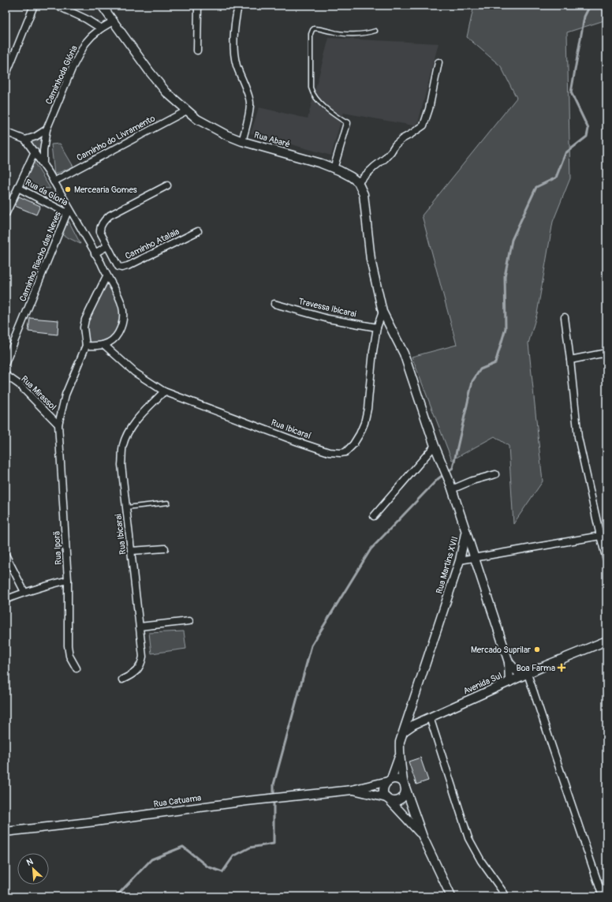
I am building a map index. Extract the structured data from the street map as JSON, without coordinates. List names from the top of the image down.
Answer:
{
  "streets": {
    "street": [
      "Caminhoda Glória",
      "Caminho do Livramento",
      "Rua Abaré",
      "Rua da Gloria",
      "Caminho Atalaia",
      "Caminho Riacho das Neves",
      "Travessa Ibicarai",
      "Rua Mirassol",
      "Rua Ibicaraí",
      "Rua Ibicarai",
      "Rua Iporã",
      "Rua Martins XVII",
      "Avenida Sul",
      "Rua Catuama"
    ]
  },
  "crossings": [
    ["Caminhoda Glória", "Rua Abaré"],
    ["Caminho do Livramento", "Rua Abaré"],
    ["Rua da Gloria", "Caminho Riacho das Neves"],
    ["Travessa Ibicarai", "Rua Ibicaraí"],
    ["Rua Mirassol", "Rua Iporã"],
    ["Rua Ibicaraí", "Rua Ibicarai"],
    ["Rua Ibicaraí", "Rua Martins XVII"],
    ["Rua Martins XVII", "Avenida Sul"],
    ["Rua Martins XVII", "Rua Catuama"]
  ],
  "places": {
    "other": ["Mercearia Gomes", "Mercado Suprilar"],
    "health": ["Boa Farma"]
  },
  "north": "top left"
}
